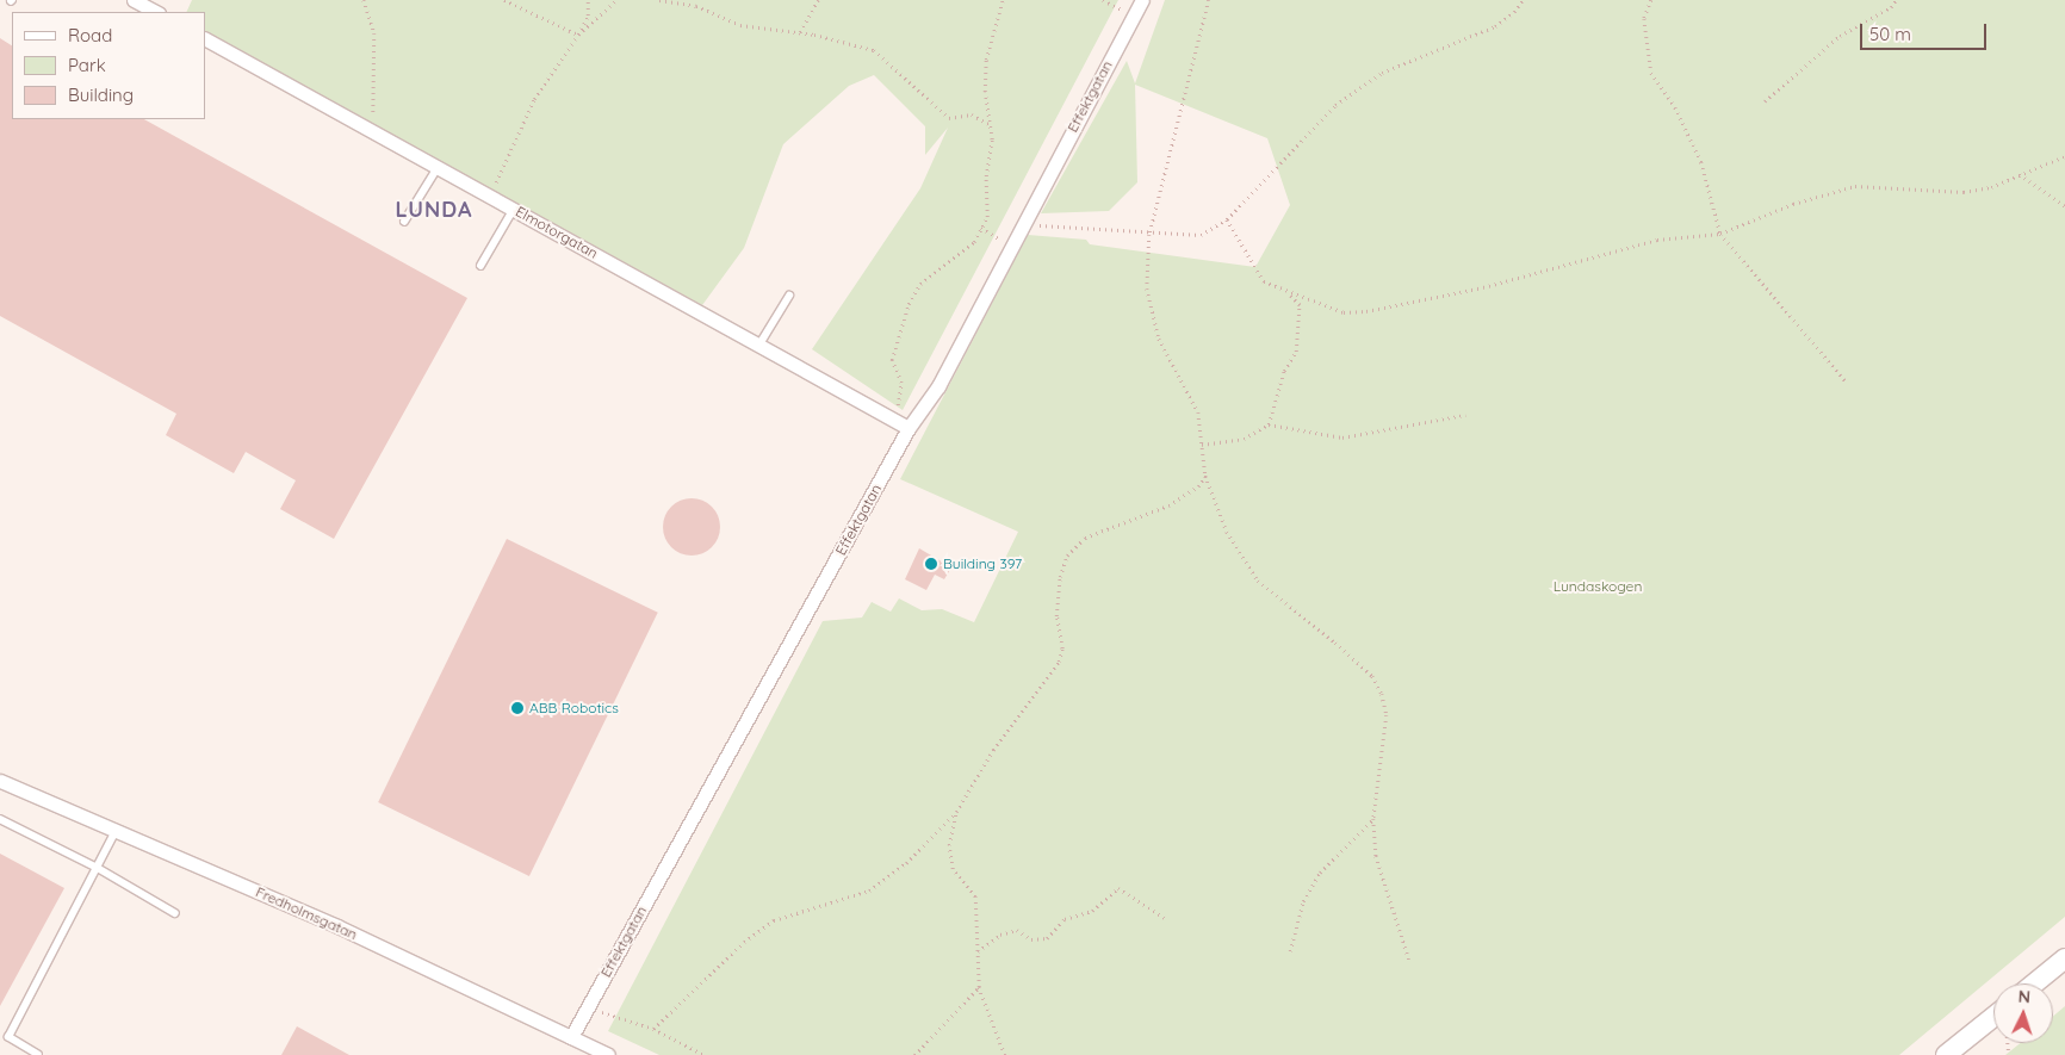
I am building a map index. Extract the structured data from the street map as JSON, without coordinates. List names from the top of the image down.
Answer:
{
  "streets": {
    "street": ["Effektgatan", "Elmotorgatan", "Fredholmsgatan"]
  },
  "crossings": [
    ["Effektgatan", "Elmotorgatan"],
    ["Effektgatan", "Fredholmsgatan"]
  ],
  "districts": ["LUNDA"],
  "parks": ["Lundaskogen"],
  "places": ["Building 397", "ABB Robotics"],
  "legend": ["Road", "Park", "Building"],
  "scale_bar": "50 m",
  "north": "top"
}
